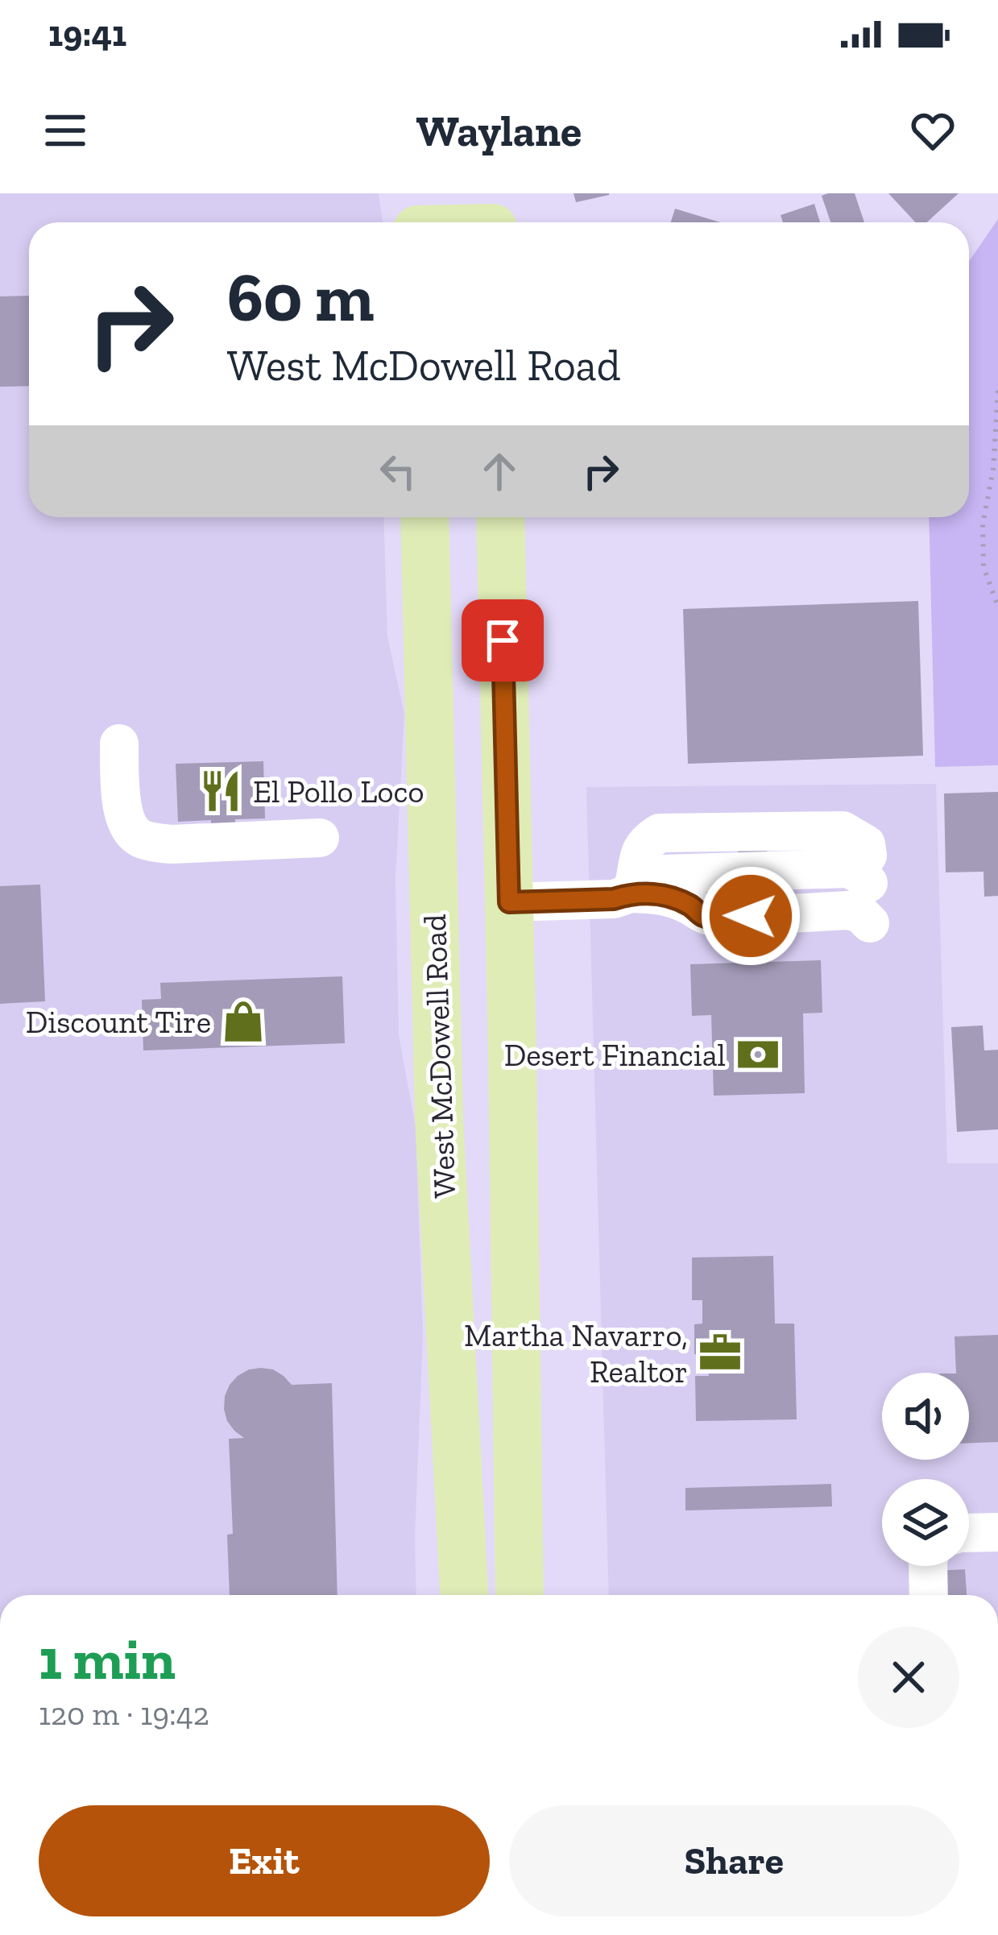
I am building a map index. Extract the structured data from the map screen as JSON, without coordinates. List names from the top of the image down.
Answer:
{
  "streets": {
    "main road": ["West McDowell Road"]
  },
  "places": {
    "restaurant": ["El Pollo Loco"],
    "shop": ["Discount Tire"],
    "bank": ["Desert Financial"],
    "office": ["Martha Navarro, Realtor"]
  },
  "page": {
    "status": "19:41",
    "header": "Waylane",
    "turn": ["60 m", "West McDowell Road"],
    "heading": ["1 min", "120 m · 19:42"],
    "buttons": ["Exit", "Share"]
  }
}
